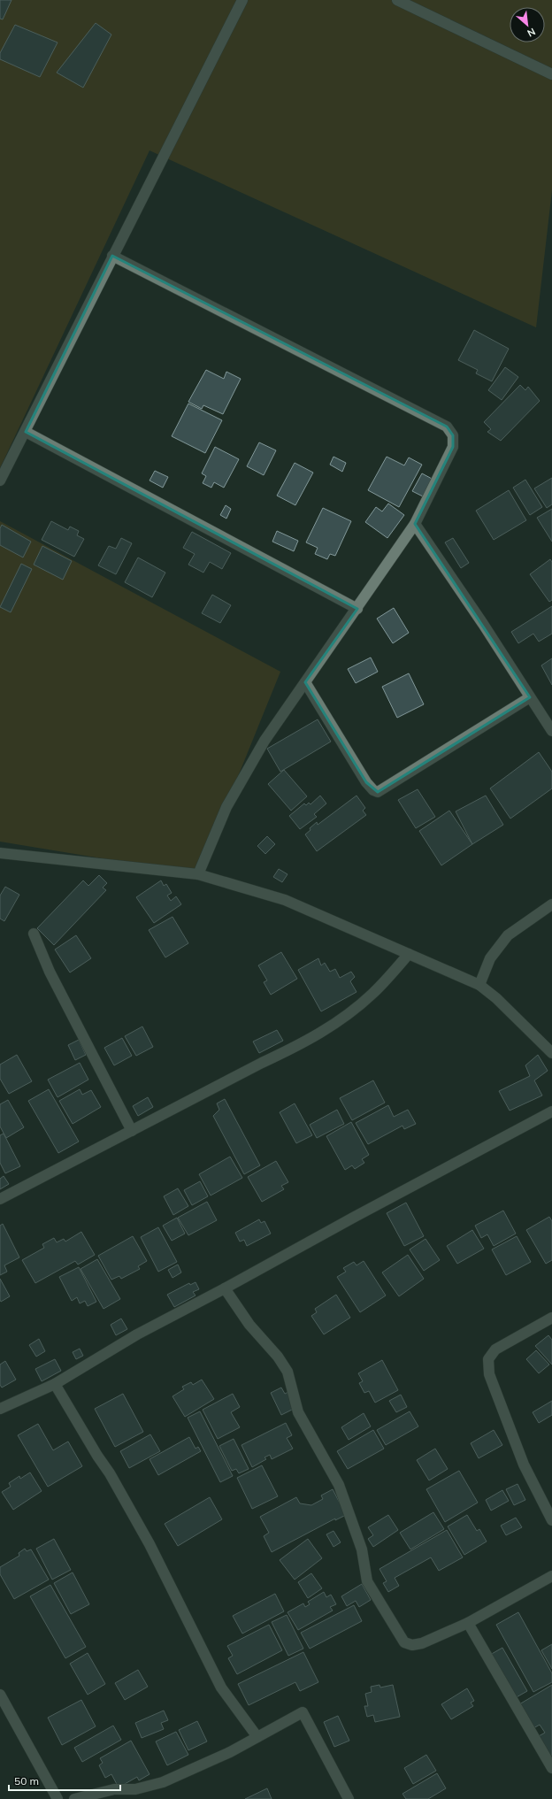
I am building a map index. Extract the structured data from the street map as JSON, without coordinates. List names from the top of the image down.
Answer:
{
  "scale_bar": "50 m",
  "north": "bottom right"
}
